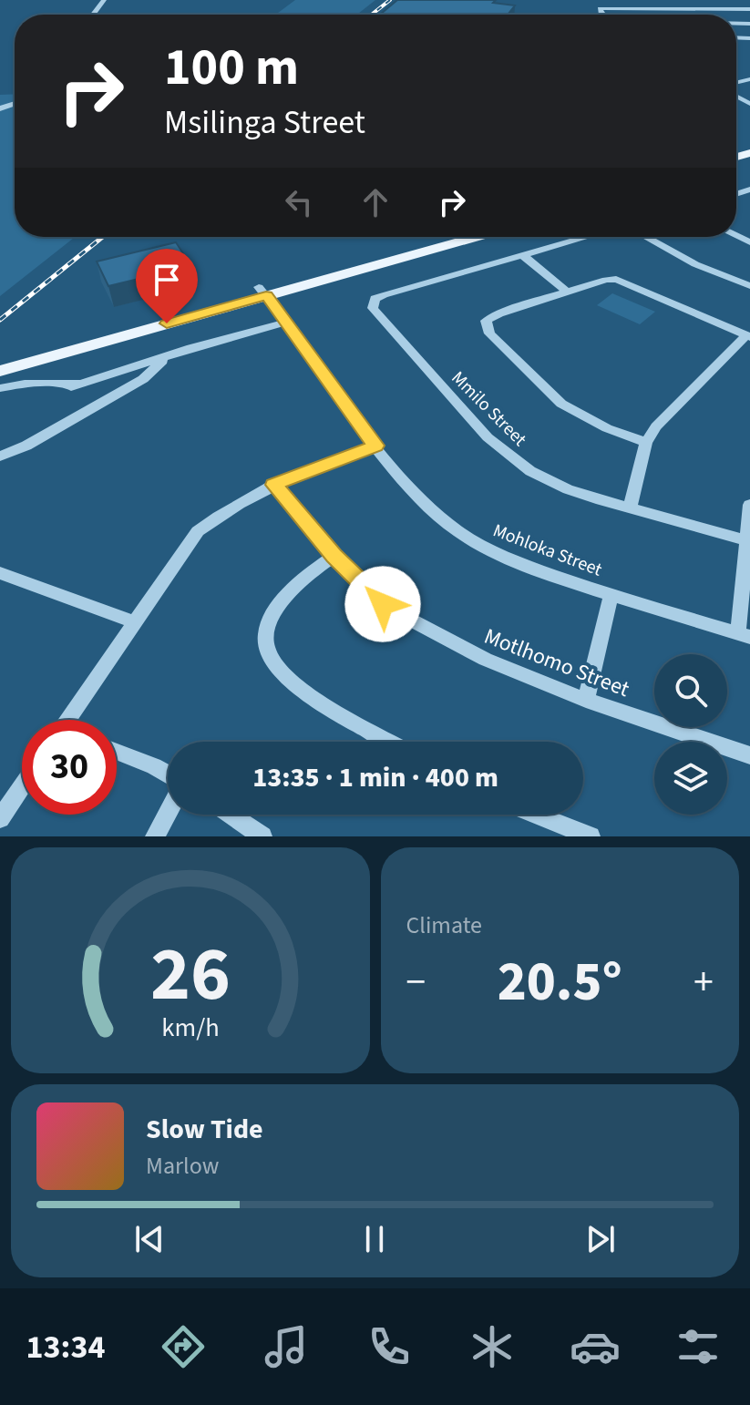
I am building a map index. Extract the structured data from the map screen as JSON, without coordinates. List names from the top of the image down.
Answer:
{
  "streets": {
    "street": ["Mmilo Street", "Mohloka Street", "Motlhomo Street"]
  },
  "page": {
    "turn": ["100 m", "Msilinga Street"],
    "limit": "30",
    "trip": "13:35 · 1 min · 400 m",
    "tile": "Climate",
    "heat": ["−", "20.5°", "+"],
    "song": ["Slow Tide", "Marlow"],
    "tabs": "13:34",
    "gauge": ["26", "km/h"]
  }
}
